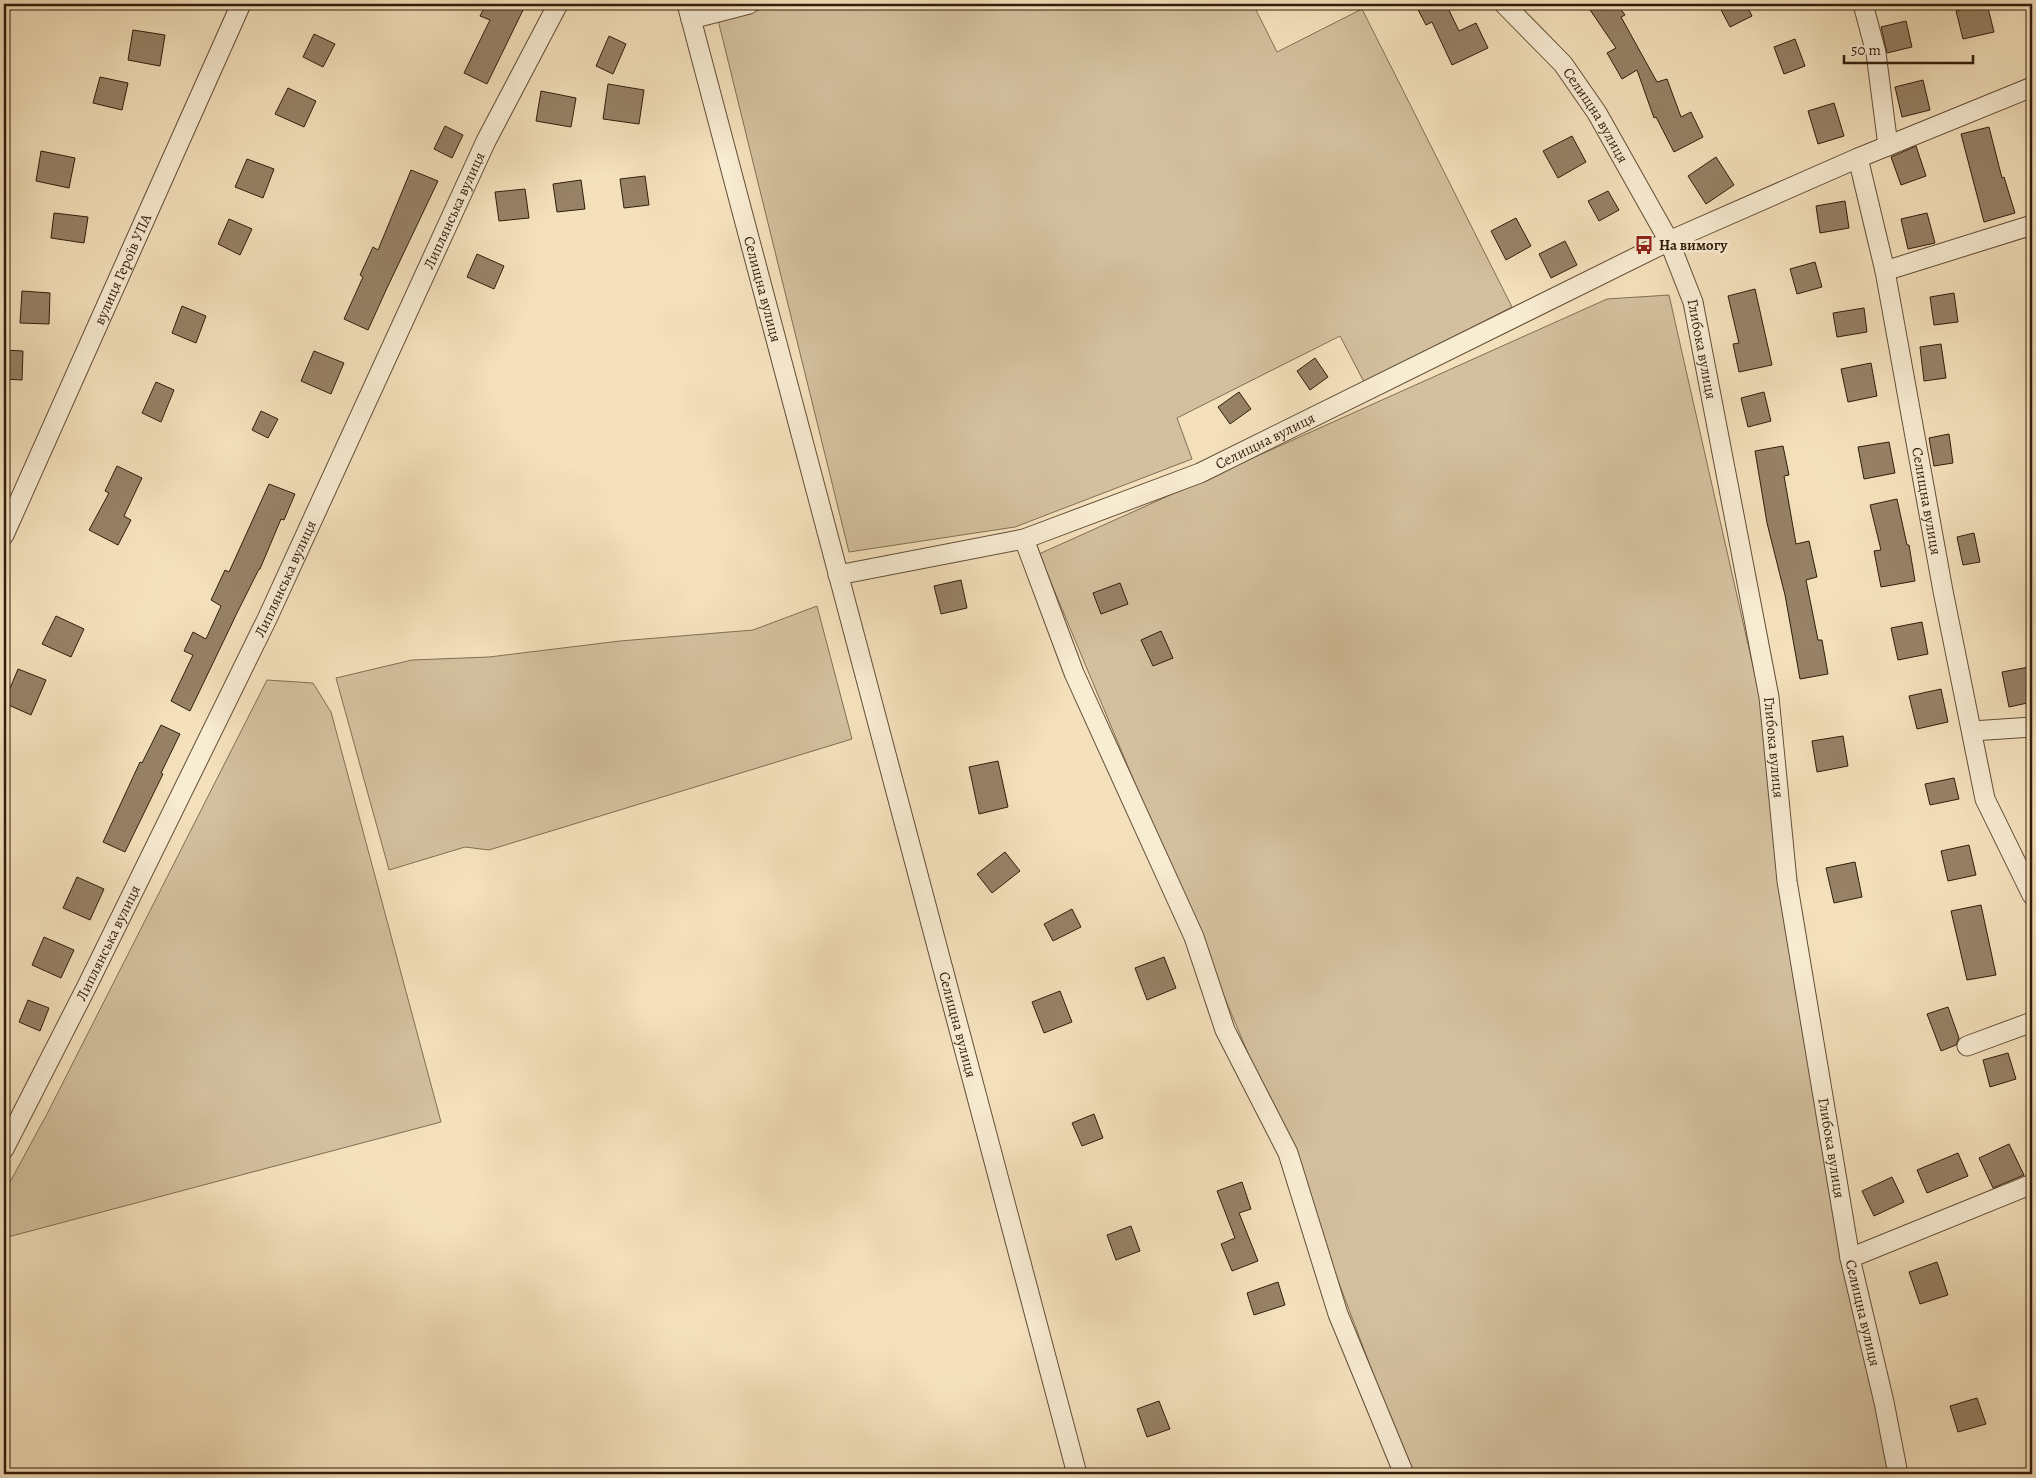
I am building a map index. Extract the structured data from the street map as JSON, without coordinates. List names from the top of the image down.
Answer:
{
  "streets": {
    "street": [
      "Селищна вулиця",
      "Липлянська вулиця",
      "вулиця Героїв УПА",
      "Глибока вулиця"
    ]
  },
  "crossings": [
    ["Селищна вулиця", "Глибока вулиця"]
  ],
  "places": {
    "bus stop": ["На вимогу"]
  },
  "scale_bar": "50 m"
}
